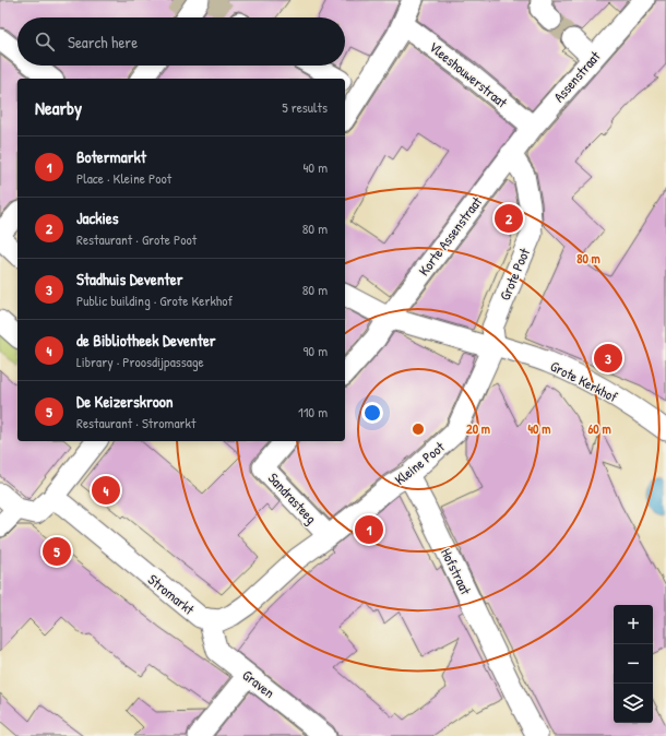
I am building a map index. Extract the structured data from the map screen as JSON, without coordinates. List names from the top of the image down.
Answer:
{
  "streets": {
    "street": [
      "Vleeshouwerstraat",
      "Assenstraat",
      "Korte Assenstraat",
      "Grote Poot",
      "Grote Kerkhof",
      "Kleine Poot",
      "Sandrasteeg",
      "Hofstraat",
      "Stromarkt",
      "Graven"
    ]
  },
  "crossings": [
    ["Vleeshouwerstraat", "Assenstraat"],
    ["Assenstraat", "Korte Assenstraat"],
    ["Assenstraat", "Grote Poot"],
    ["Korte Assenstraat", "Grote Poot"],
    ["Korte Assenstraat", "Grote Kerkhof"],
    ["Grote Poot", "Grote Kerkhof"],
    ["Grote Poot", "Kleine Poot"],
    ["Grote Kerkhof", "Kleine Poot"],
    ["Kleine Poot", "Sandrasteeg"],
    ["Kleine Poot", "Hofstraat"],
    ["Kleine Poot", "Stromarkt"],
    ["Sandrasteeg", "Stromarkt"],
    ["Stromarkt", "Graven"]
  ],
  "page": {
    "search": "Search here",
    "heading": ["Nearby", "5 results"],
    "list": [
      {
        "mark": "1",
        "name": "Botermarkt",
        "note": "Place · Kleine Poot",
        "value": "40 m"
      },
      {
        "mark": "2",
        "name": "Jackies",
        "note": "Restaurant · Grote Poot",
        "value": "80 m"
      },
      {
        "mark": "3",
        "name": "Stadhuis Deventer",
        "note": "Public building · Grote Kerkhof",
        "value": "80 m"
      },
      {
        "mark": "4",
        "name": "de Bibliotheek Deventer",
        "note": "Library · Proosdijpassage",
        "value": "90 m"
      },
      {
        "mark": "5",
        "name": "De Keizerskroon",
        "note": "Restaurant · Stromarkt",
        "value": "110 m"
      }
    ],
    "pins": [
      "2",
      "3",
      "4",
      "1",
      "5"
    ],
    "map_buttons": ["+", "−"]
  },
  "rings": [
    "80 m",
    "20 m",
    "40 m",
    "60 m"
  ]
}
